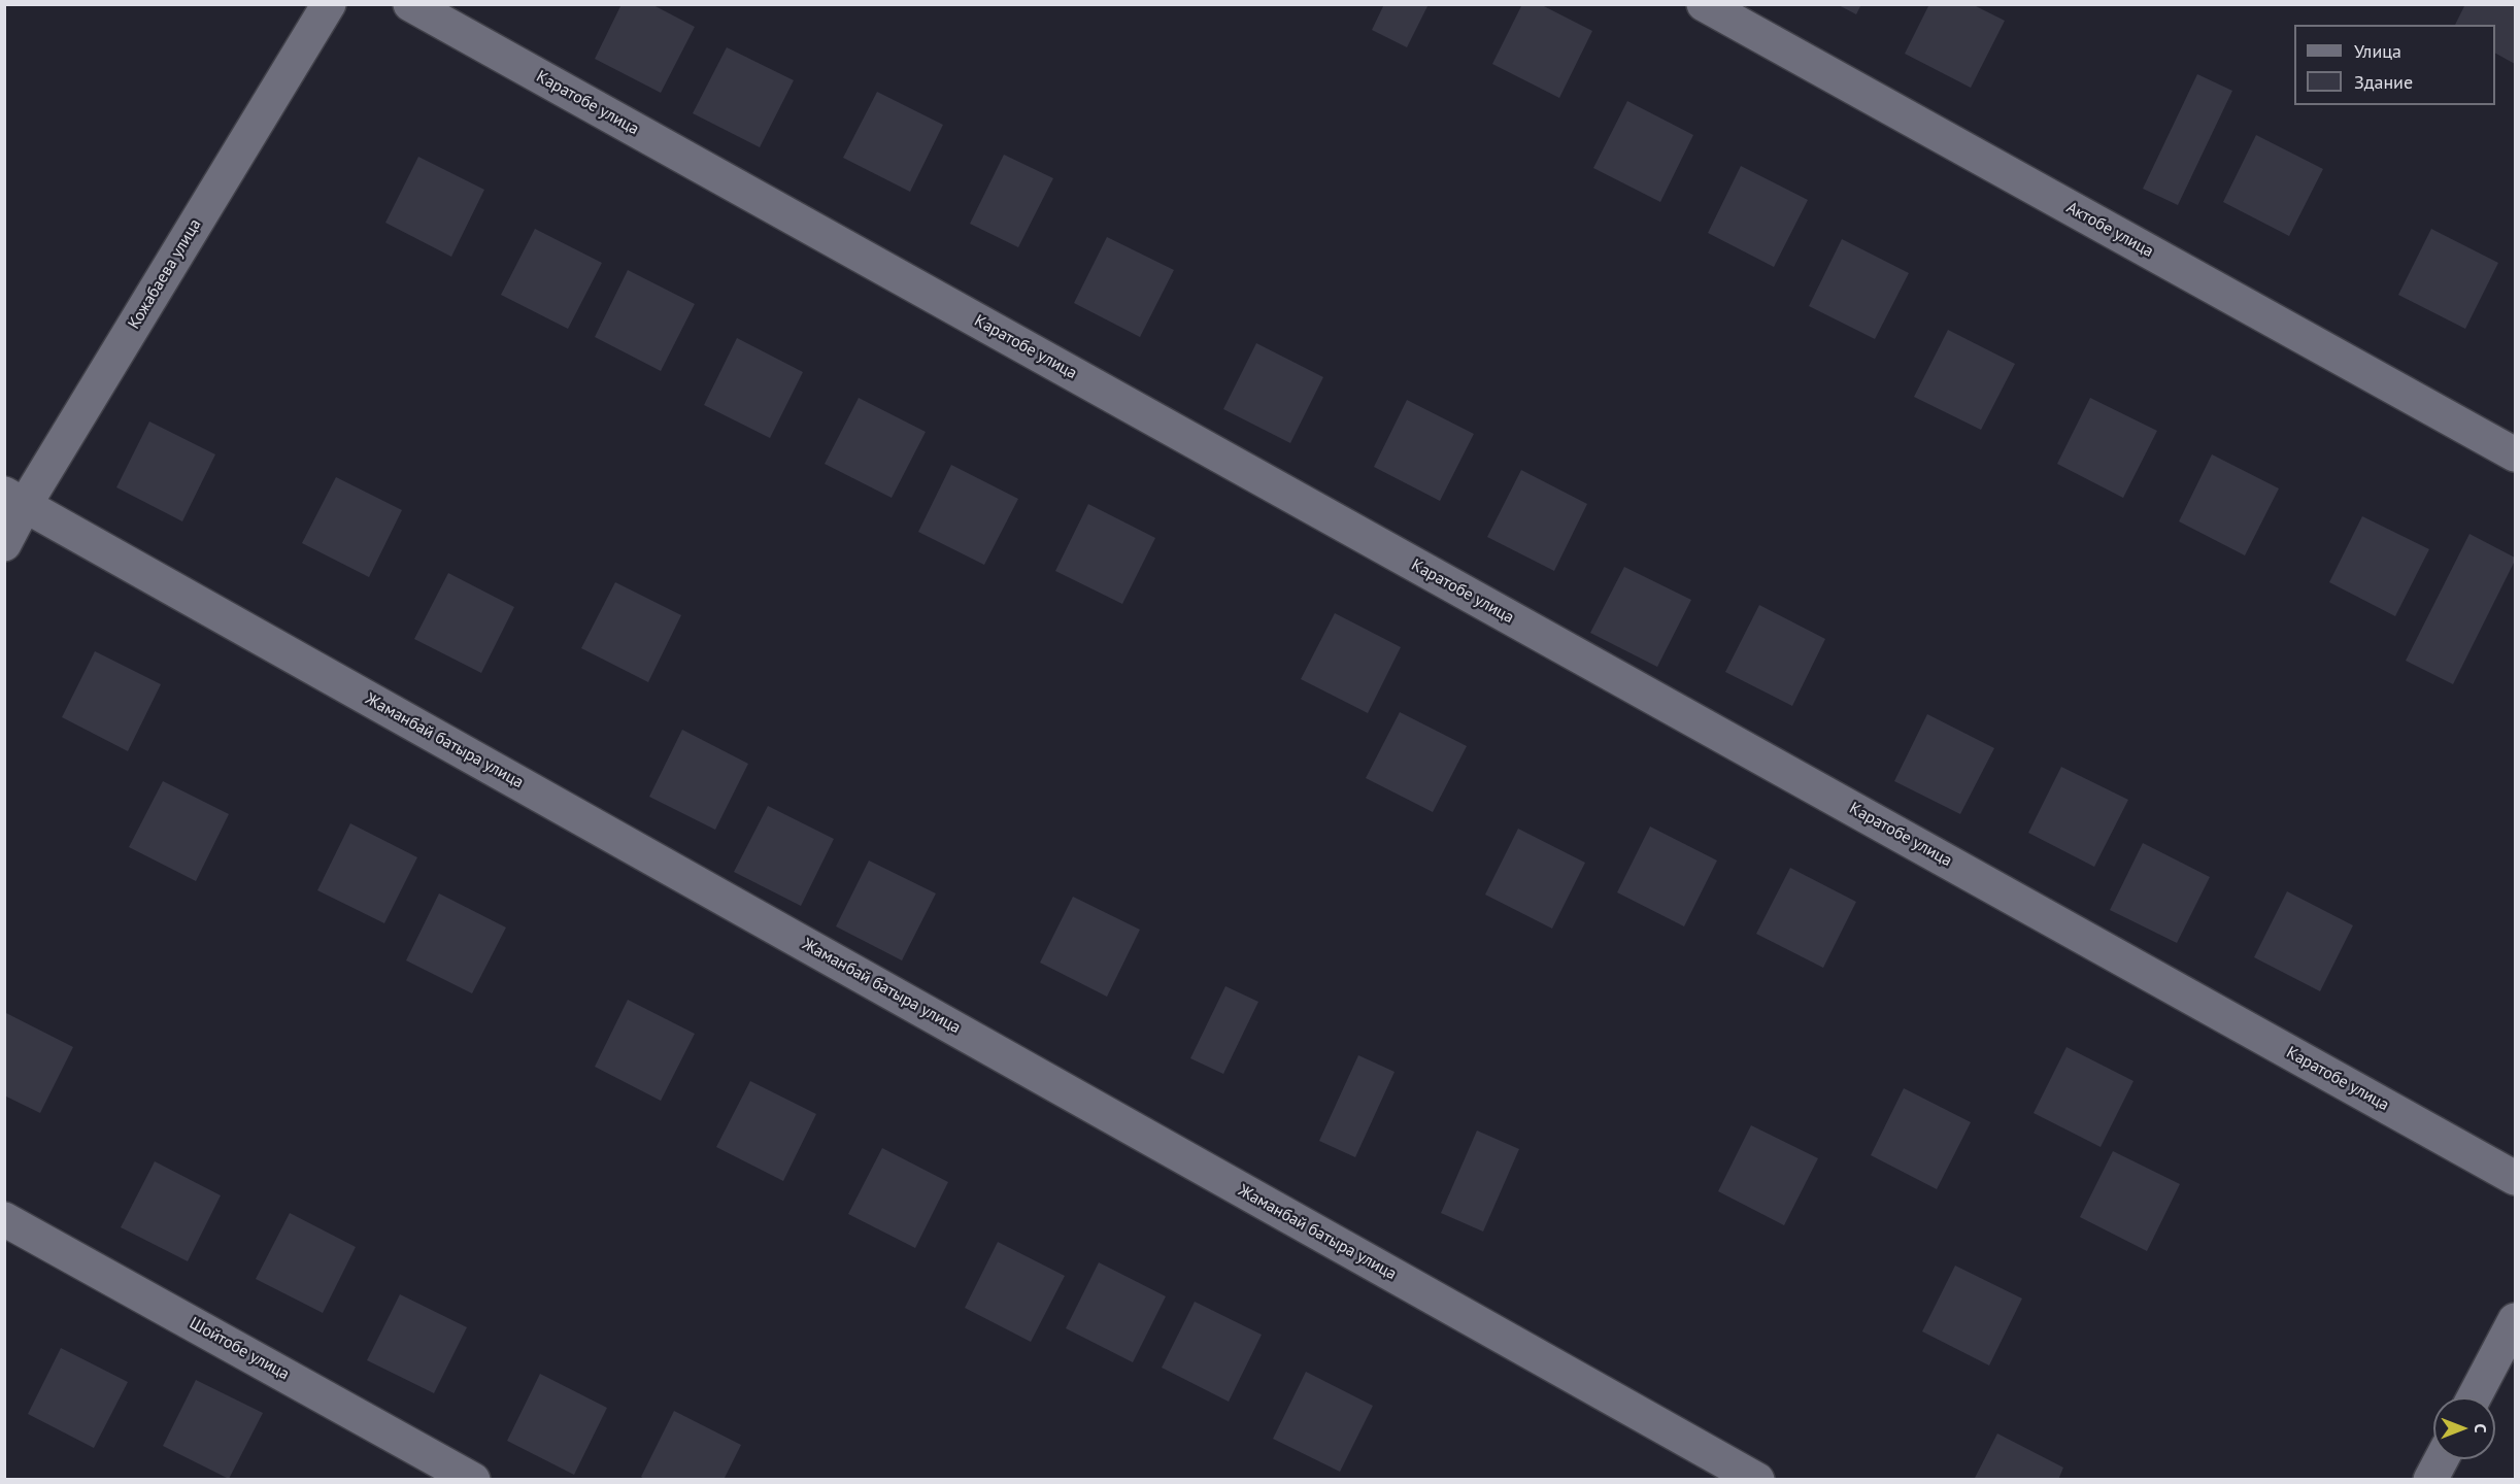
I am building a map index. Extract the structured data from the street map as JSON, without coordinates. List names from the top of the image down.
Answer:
{
  "streets": {
    "street": [
      "Каратобе улица",
      "Актобе улица",
      "Кожабаева улица",
      "Жаманбай батыра улица",
      "Шойтобе улица"
    ]
  },
  "crossings": [
    ["Кожабаева улица", "Жаманбай батыра улица"]
  ],
  "legend": ["Улица", "Здание"],
  "north": "right"
}
